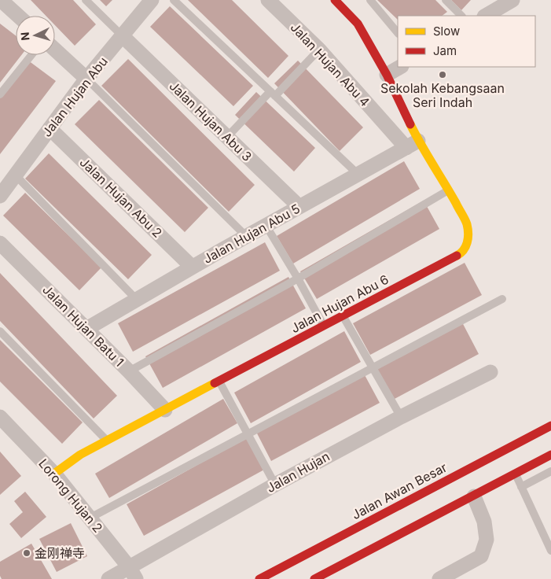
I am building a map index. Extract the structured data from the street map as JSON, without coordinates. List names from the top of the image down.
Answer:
{
  "streets": {
    "street": [
      "Jalan Hujan Abu 4",
      "Jalan Hujan Abu",
      "Jalan Hujan Abu 3",
      "Jalan Hujan Abu 2",
      "Jalan Hujan Abu 5",
      "Jalan Hujan Abu 6",
      "Jalan Hujan Batu 1",
      "Jalan Hujan",
      "Jalan Awan Besar",
      "Lorong Hujan 2"
    ]
  },
  "crossings": [
    ["Jalan Hujan Abu 4", "Jalan Hujan Abu 5"],
    ["Jalan Hujan Abu 4", "Jalan Hujan Abu 6"],
    ["Jalan Hujan Abu", "Jalan Hujan Abu 3"],
    ["Jalan Hujan Abu", "Jalan Hujan Abu 2"],
    ["Jalan Hujan Abu 3", "Jalan Hujan Abu 5"],
    ["Jalan Hujan Abu 2", "Jalan Hujan Abu 5"],
    ["Jalan Hujan Abu 5", "Jalan Hujan Abu 6"],
    ["Jalan Hujan Abu 5", "Jalan Hujan Batu 1"],
    ["Jalan Hujan Abu 6", "Jalan Hujan Batu 1"],
    ["Jalan Hujan Abu 6", "Lorong Hujan 2"],
    ["Jalan Hujan", "Lorong Hujan 2"]
  ],
  "places": ["Sekolah Kebangsaan Seri Indah", "金刚禅寺"],
  "legend": ["Slow", "Jam"],
  "north": "left"
}
